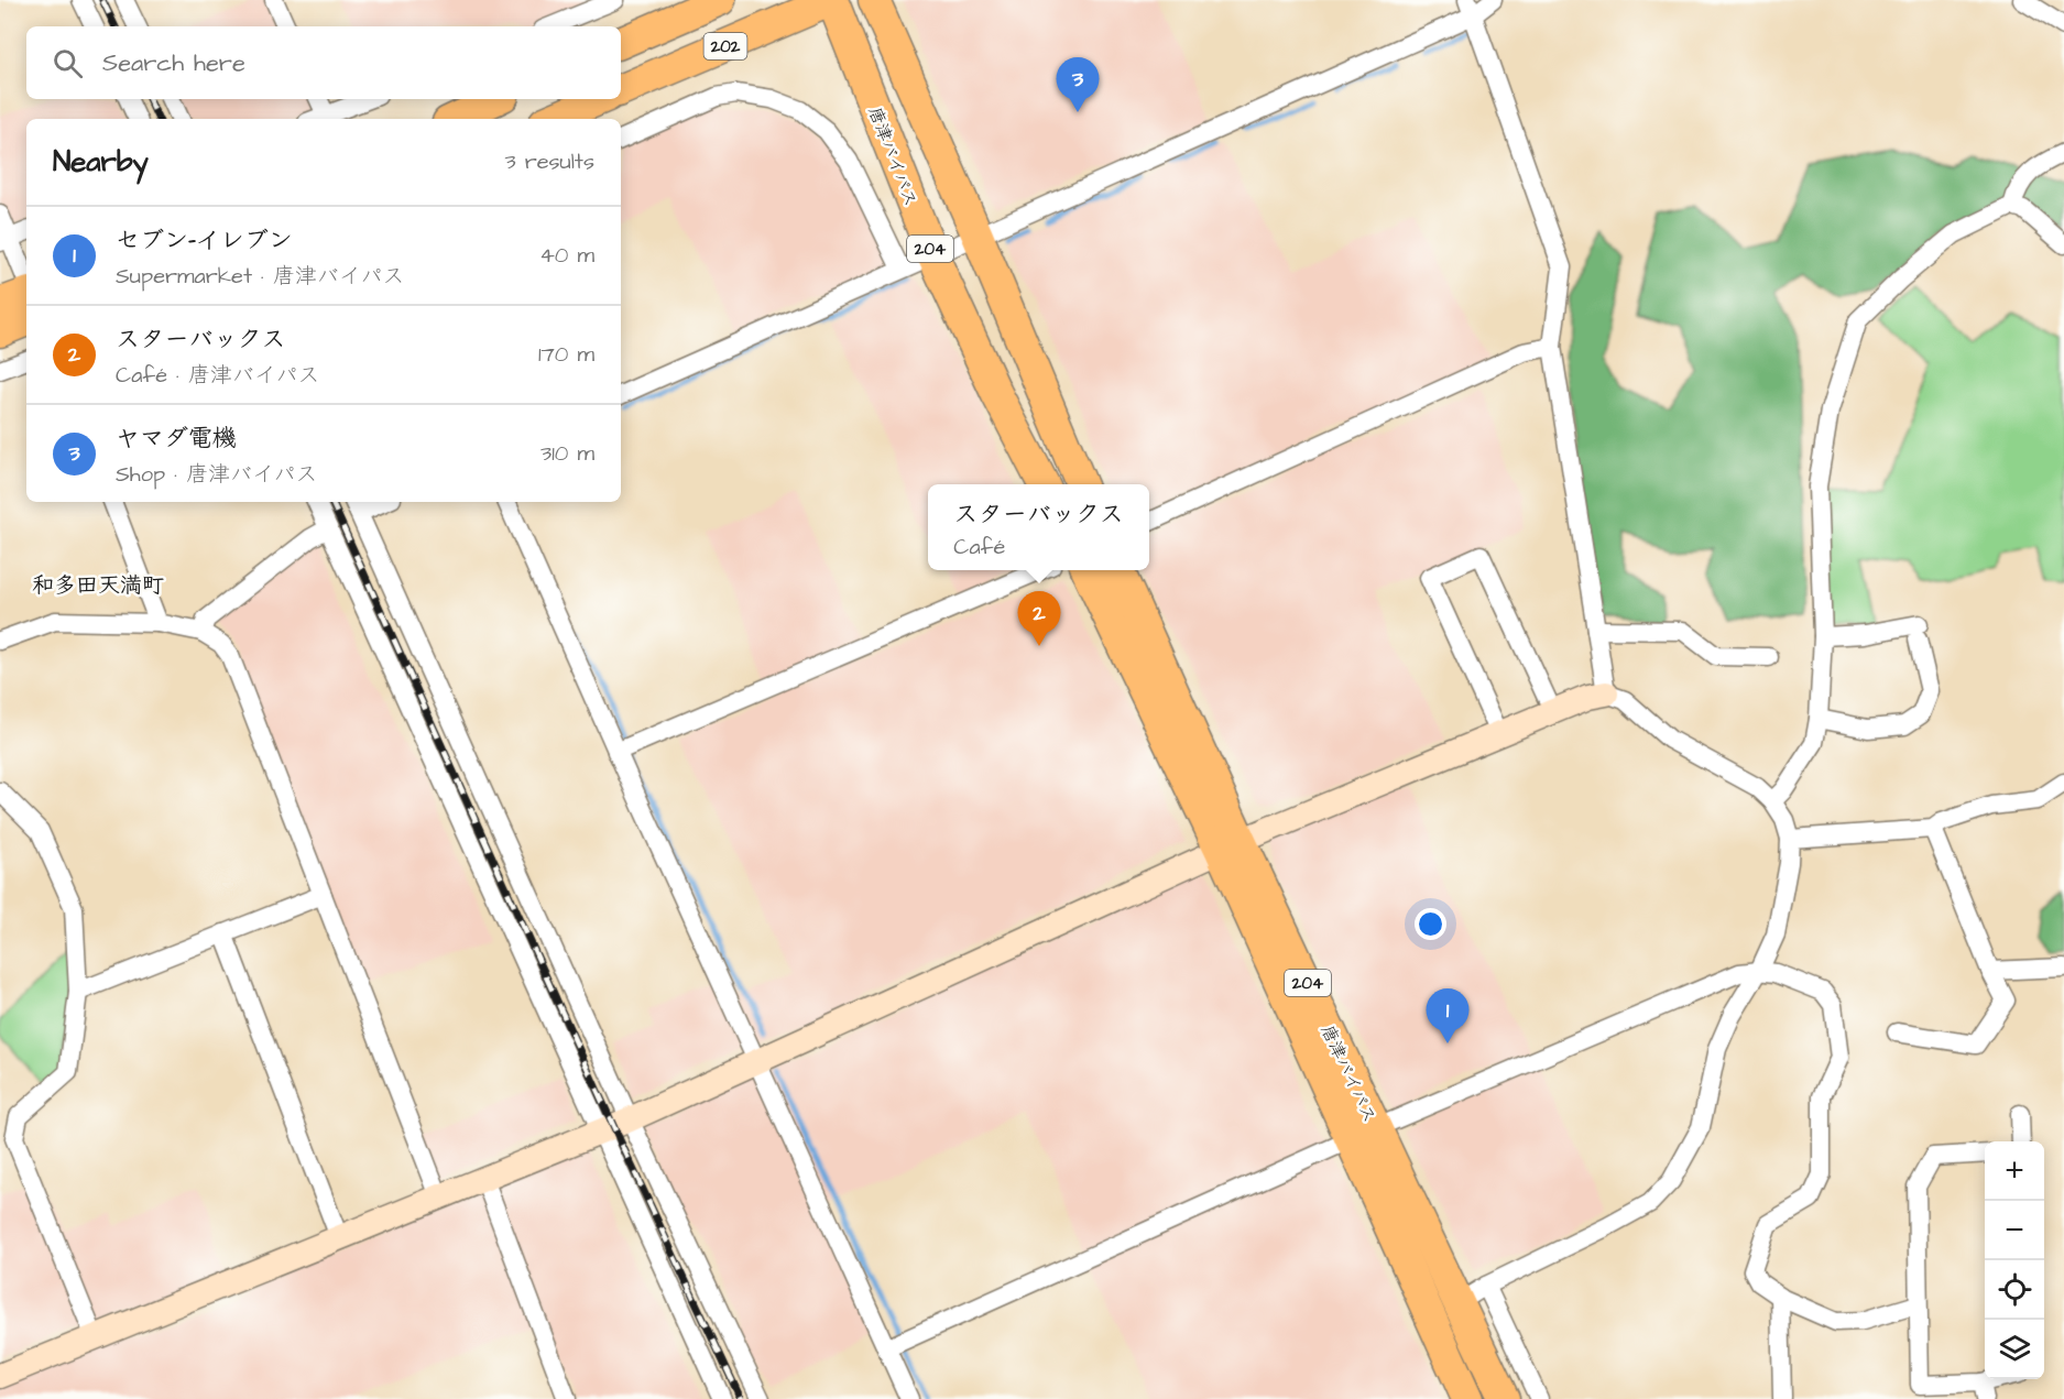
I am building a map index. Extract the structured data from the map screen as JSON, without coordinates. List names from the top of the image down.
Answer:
{
  "streets": {
    "highway": ["202", "唐津バイパス", "204"]
  },
  "districts": ["和多田天満町"],
  "page": {
    "search": "Search here",
    "pins": ["3", "2", "1"],
    "heading": ["Nearby", "3 results"],
    "list": [
      {
        "mark": "1",
        "name": "セブン-イレブン",
        "note": "Supermarket · 唐津バイパス",
        "value": "40 m"
      },
      {
        "mark": "2",
        "name": "スターバックス",
        "note": "Café · 唐津バイパス",
        "value": "170 m"
      },
      {
        "mark": "3",
        "name": "ヤマダ電機",
        "note": "Shop · 唐津バイパス",
        "value": "310 m"
      }
    ],
    "popup": ["スターバックス", "Café"],
    "map_buttons": ["+", "−"]
  }
}
